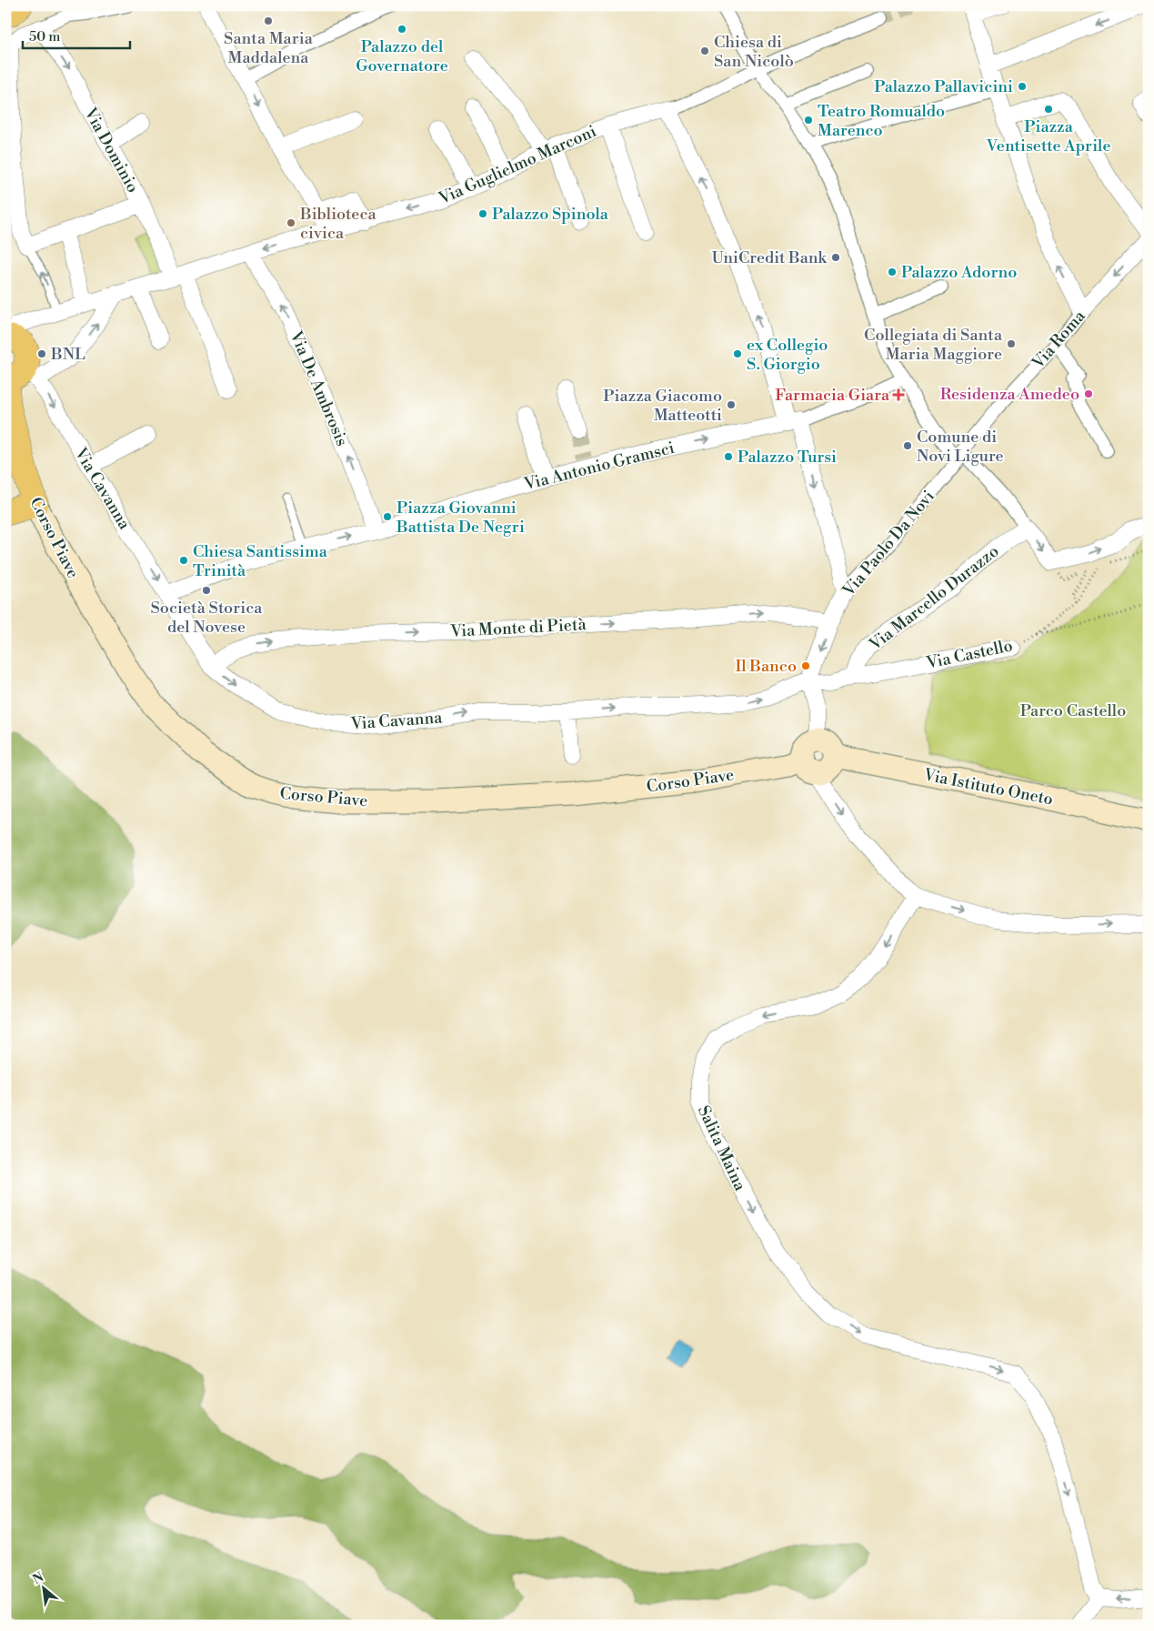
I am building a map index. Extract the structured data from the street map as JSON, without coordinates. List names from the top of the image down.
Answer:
{
  "streets": {
    "main road": ["Corso Piave", "Via Istituto Oneto"],
    "street": [
      "Via Dominio",
      "Via Guglielmo Marconi",
      "Via Roma",
      "Via De Ambrosis",
      "Via Antonio Gramsci",
      "Via Cavanna",
      "Via Paolo Da Novi",
      "Via Marcello Durazzo",
      "Via Monte di Pietà",
      "Via Castello",
      "Salita Maina"
    ]
  },
  "crossings": [
    ["Via Dominio", "Via Guglielmo Marconi"],
    ["Via Guglielmo Marconi", "Via De Ambrosis"],
    ["Via Guglielmo Marconi", "Corso Piave"],
    ["Via Roma", "Via Paolo Da Novi"],
    ["Via De Ambrosis", "Via Antonio Gramsci"],
    ["Via Antonio Gramsci", "Via Cavanna"],
    ["Via Cavanna", "Corso Piave"],
    ["Via Cavanna", "Via Paolo Da Novi"],
    ["Via Cavanna", "Via Monte di Pietà"],
    ["Via Cavanna", "Via Castello"],
    ["Corso Piave", "Via Istituto Oneto"],
    ["Via Paolo Da Novi", "Via Monte di Pietà"],
    ["Via Paolo Da Novi", "Via Castello"],
    ["Via Marcello Durazzo", "Via Castello"]
  ],
  "one_way": [
    "Via De Ambrosis",
    "Via Antonio Gramsci",
    "Via Cavanna",
    "Via Monte di Pietà"
  ],
  "parks": ["Parco Castello"],
  "places": {
    "other": [
      "Santa Maria Maddalena",
      "Palazzo del Governatore",
      "Chiesa di San Nicolò",
      "Palazzo Pallavicini",
      "Piazza Ventisette Aprile",
      "Teatro Romualdo Marenco",
      "Palazzo Spinola",
      "Biblioteca civica",
      "UniCredit Bank",
      "Palazzo Adorno",
      "Collegiata di Santa Maria Maggiore",
      "BNL",
      "ex Collegio S. Giorgio",
      "Residenza Amedeo",
      "Piazza Giacomo Matteotti",
      "Comune di Novi Ligure",
      "Palazzo Tursi",
      "Piazza Giovanni Battista De Negri",
      "Chiesa Santissima Trinità",
      "Società Storica del Novese",
      "Il Banco"
    ],
    "health": ["Farmacia Giara"]
  },
  "scale_bar": "50 m",
  "north": "top left"
}
